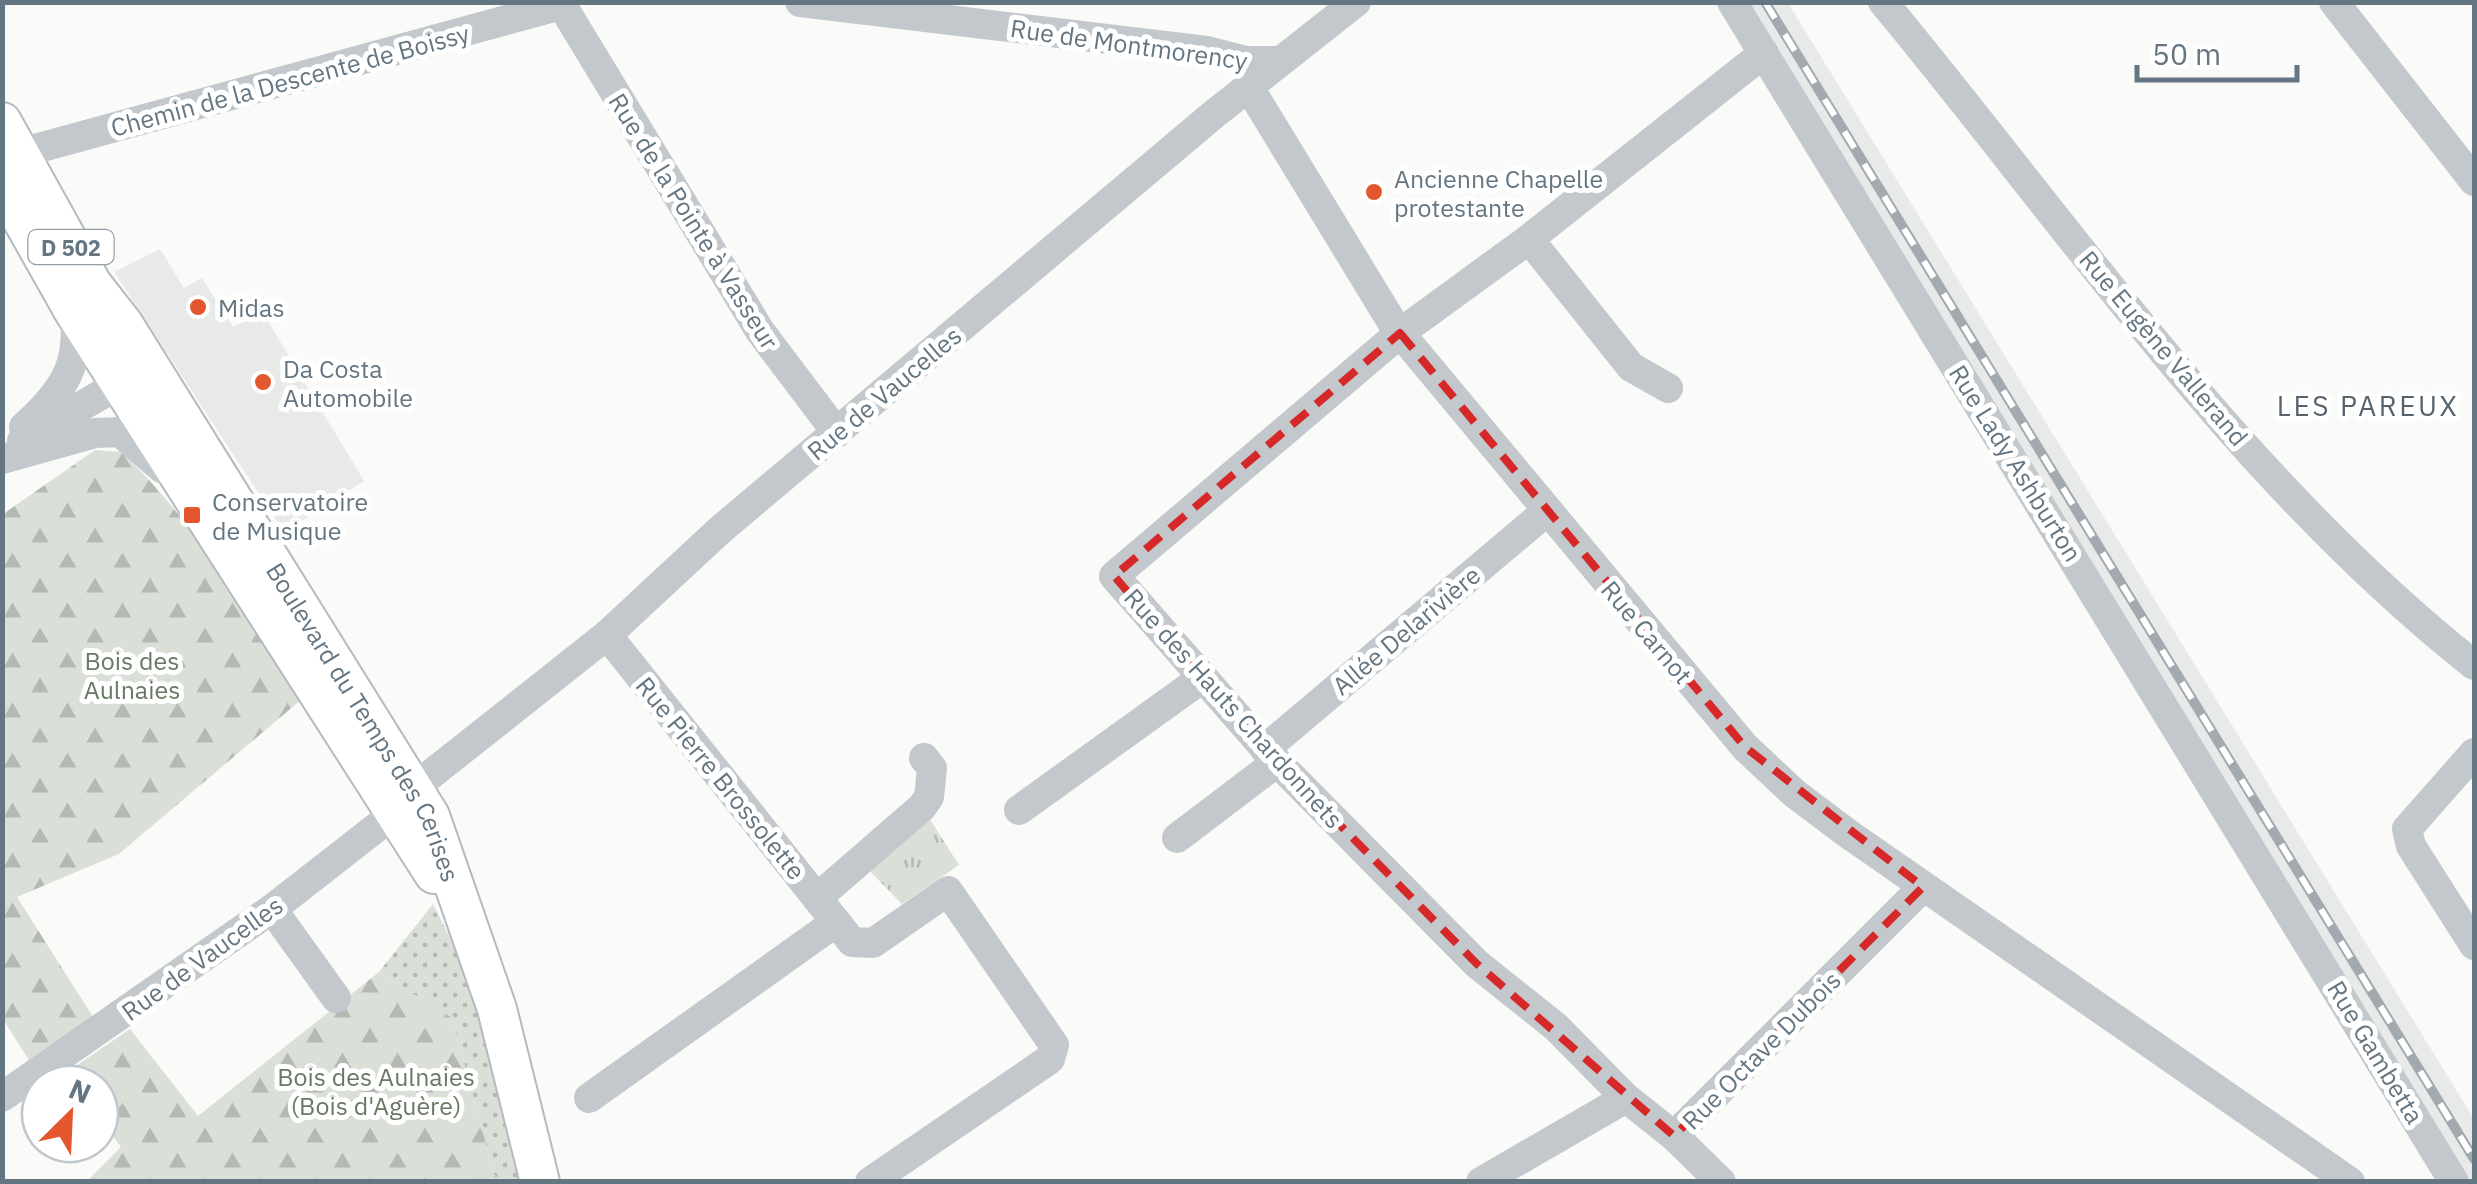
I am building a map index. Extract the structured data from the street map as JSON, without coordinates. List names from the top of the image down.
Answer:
{
  "streets": {
    "main road": ["D 502", "Boulevard du Temps des Cerises"],
    "street": [
      "Rue de Montmorency",
      "Chemin de la Descente de Boissy",
      "Rue de la Pointe à Vasseur",
      "Rue Eugène Vallerand",
      "Rue de Vaucelles",
      "Rue Lady Ashburton",
      "Allée Delarivière",
      "Rue Carnot",
      "Rue des Hauts Chardonnets",
      "Rue Pierre Brossolette",
      "Rue Octave Dubois",
      "Rue Gambetta"
    ]
  },
  "crossings": [
    ["Rue de Montmorency", "Rue de Vaucelles"],
    ["Chemin de la Descente de Boissy", "Rue de la Pointe à Vasseur"],
    ["Chemin de la Descente de Boissy", "Boulevard du Temps des Cerises"],
    ["Rue de la Pointe à Vasseur", "Rue de Vaucelles"],
    ["Rue de Vaucelles", "Rue Carnot"],
    ["Rue de Vaucelles", "Boulevard du Temps des Cerises"],
    ["Rue de Vaucelles", "Rue Pierre Brossolette"],
    ["Rue Lady Ashburton", "Rue des Hauts Chardonnets"],
    ["Rue Lady Ashburton", "Rue Gambetta"],
    ["Allée Delarivière", "Rue Carnot"],
    ["Allée Delarivière", "Rue des Hauts Chardonnets"],
    ["Rue Carnot", "Rue des Hauts Chardonnets"],
    ["Rue Carnot", "Rue Octave Dubois"],
    ["Rue des Hauts Chardonnets", "Rue Octave Dubois"]
  ],
  "districts": ["LES PAREUX"],
  "parks": ["Bois des Aulnaies", "Bois des Aulnaies (Bois d'Aguère)"],
  "places": {
    "other": ["Ancienne Chapelle protestante", "Midas", "Da Costa Automobile"],
    "transit": ["Conservatoire de Musique"]
  },
  "scale_bar": "50 m",
  "north": "top right"
}
